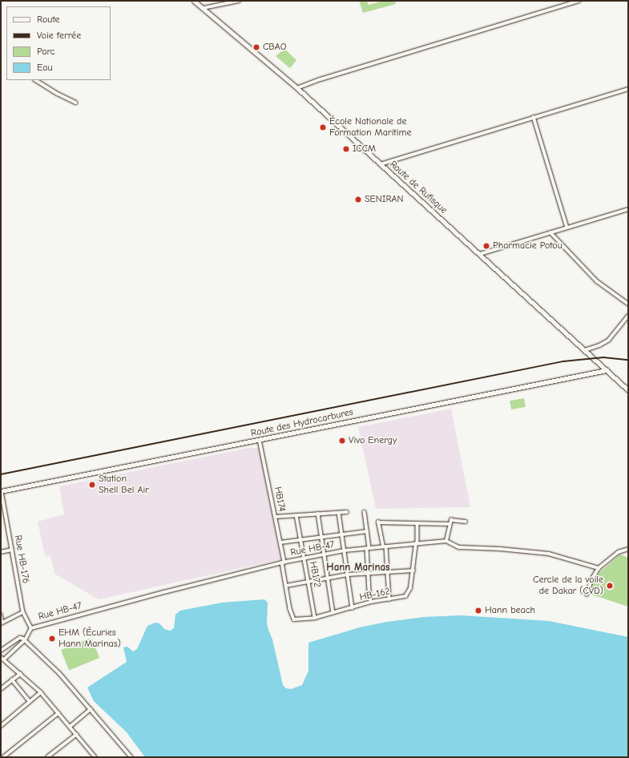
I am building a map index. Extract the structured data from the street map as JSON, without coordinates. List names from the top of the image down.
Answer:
{
  "streets": {
    "main road": ["Route de Rufisque"],
    "street": [
      "Route des Hydrocarbures",
      "HB174",
      "Rue HB-47",
      "Rue HB-176",
      "HB172",
      "HB-162"
    ]
  },
  "crossings": [
    ["Route de Rufisque", "Route des Hydrocarbures"],
    ["Route des Hydrocarbures", "HB174"],
    ["Route des Hydrocarbures", "Rue HB-176"],
    ["HB174", "Rue HB-47"],
    ["HB174", "HB-162"],
    ["Rue HB-47", "Rue HB-176"],
    ["Rue HB-47", "HB172"],
    ["Rue HB-47", "HB-162"],
    ["HB172", "HB-162"]
  ],
  "districts": ["Hann Marinas"],
  "places": [
    "CBAO",
    "École Nationale de Formation Maritime",
    "ICCM",
    "SENIRAN",
    "Pharmacie Potou",
    "Vivo Energy",
    "Station Shell Bel Air",
    "Cercle de la voile de Dakar (CVD)",
    "Hann beach",
    "EHM (Écuries Hann Marinas)"
  ],
  "legend": [
    "Route",
    "Voie ferrée",
    "Parc",
    "Eau"
  ]
}
